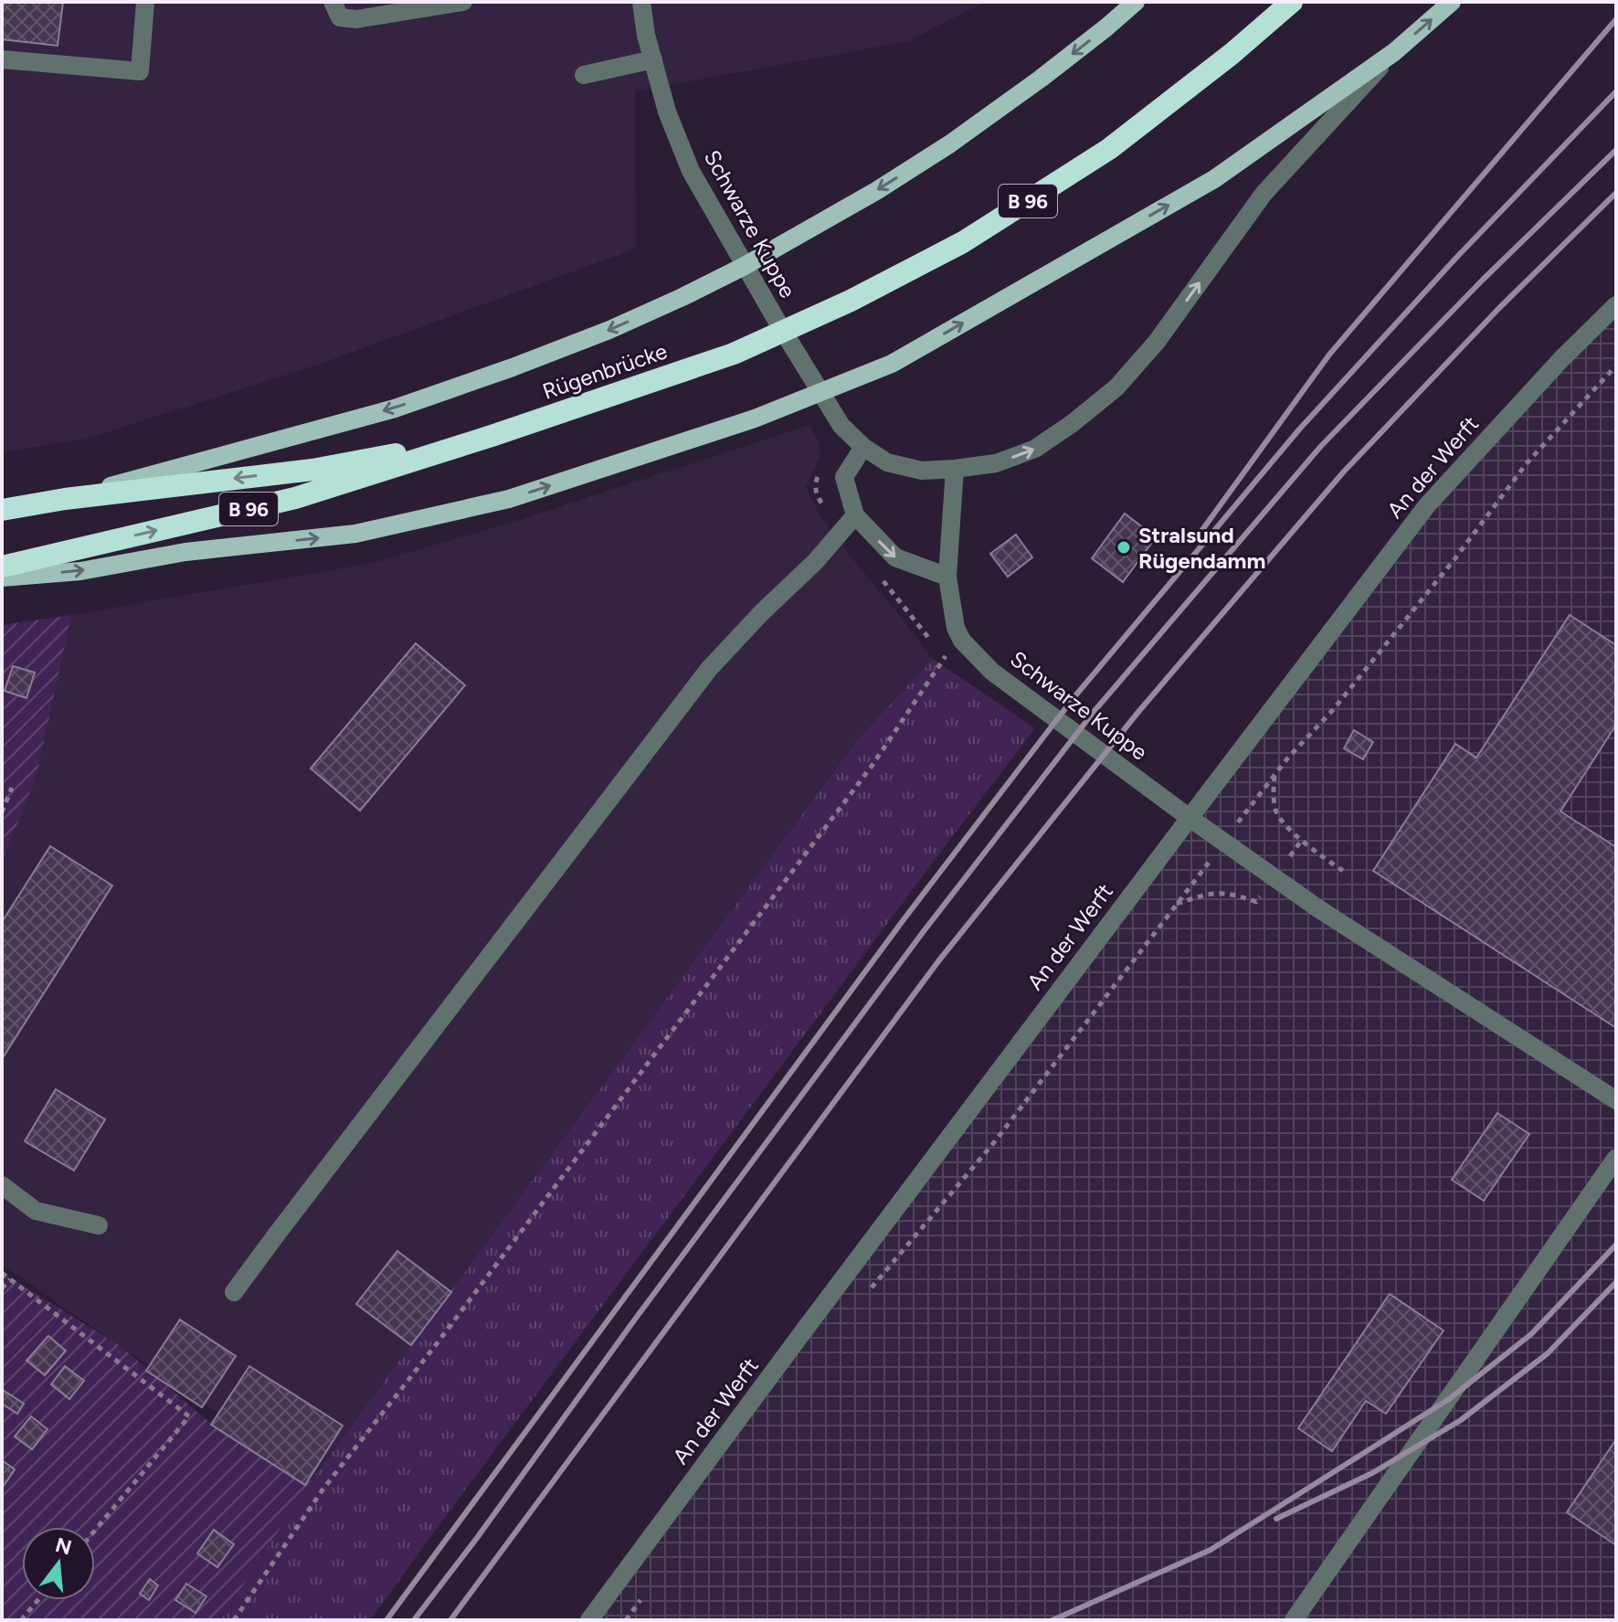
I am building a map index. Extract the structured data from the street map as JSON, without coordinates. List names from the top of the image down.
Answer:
{
  "streets": {
    "highway": ["B 96", "Rügenbrücke"],
    "street": ["Schwarze Kuppe", "An der Werft"]
  },
  "crossings": [
    ["B 96", "Rügenbrücke"],
    ["Schwarze Kuppe", "An der Werft"]
  ],
  "places": ["Stralsund Rügendamm"],
  "north": "top"
}
